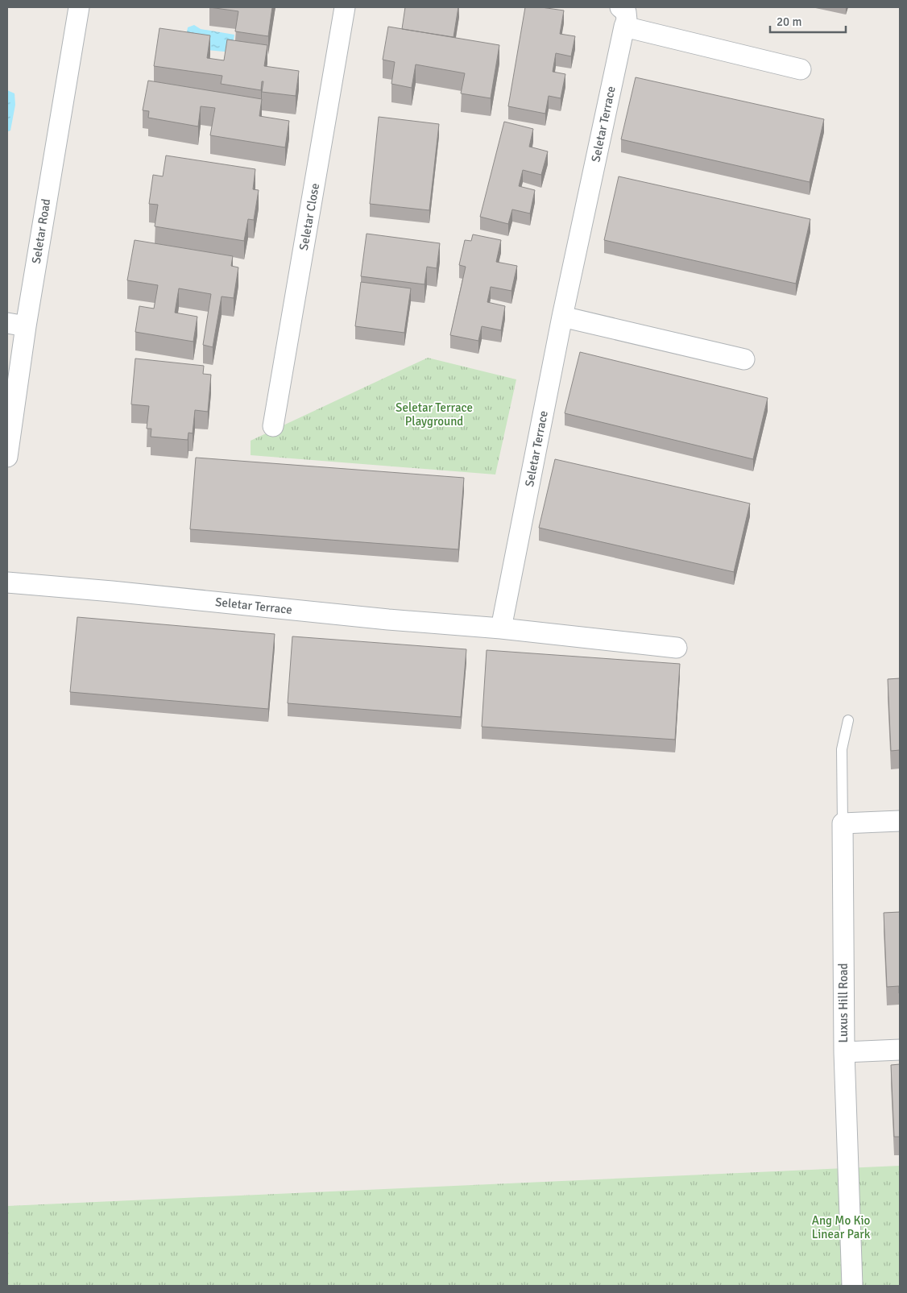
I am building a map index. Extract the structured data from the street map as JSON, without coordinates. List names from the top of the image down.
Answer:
{
  "streets": {
    "street": [
      "Seletar Terrace",
      "Seletar Close",
      "Seletar Road",
      "Luxus Hill Road"
    ]
  },
  "parks": ["Seletar Terrace Playground", "Ang Mo Kio Linear Park"],
  "scale_bar": "20 m"
}
